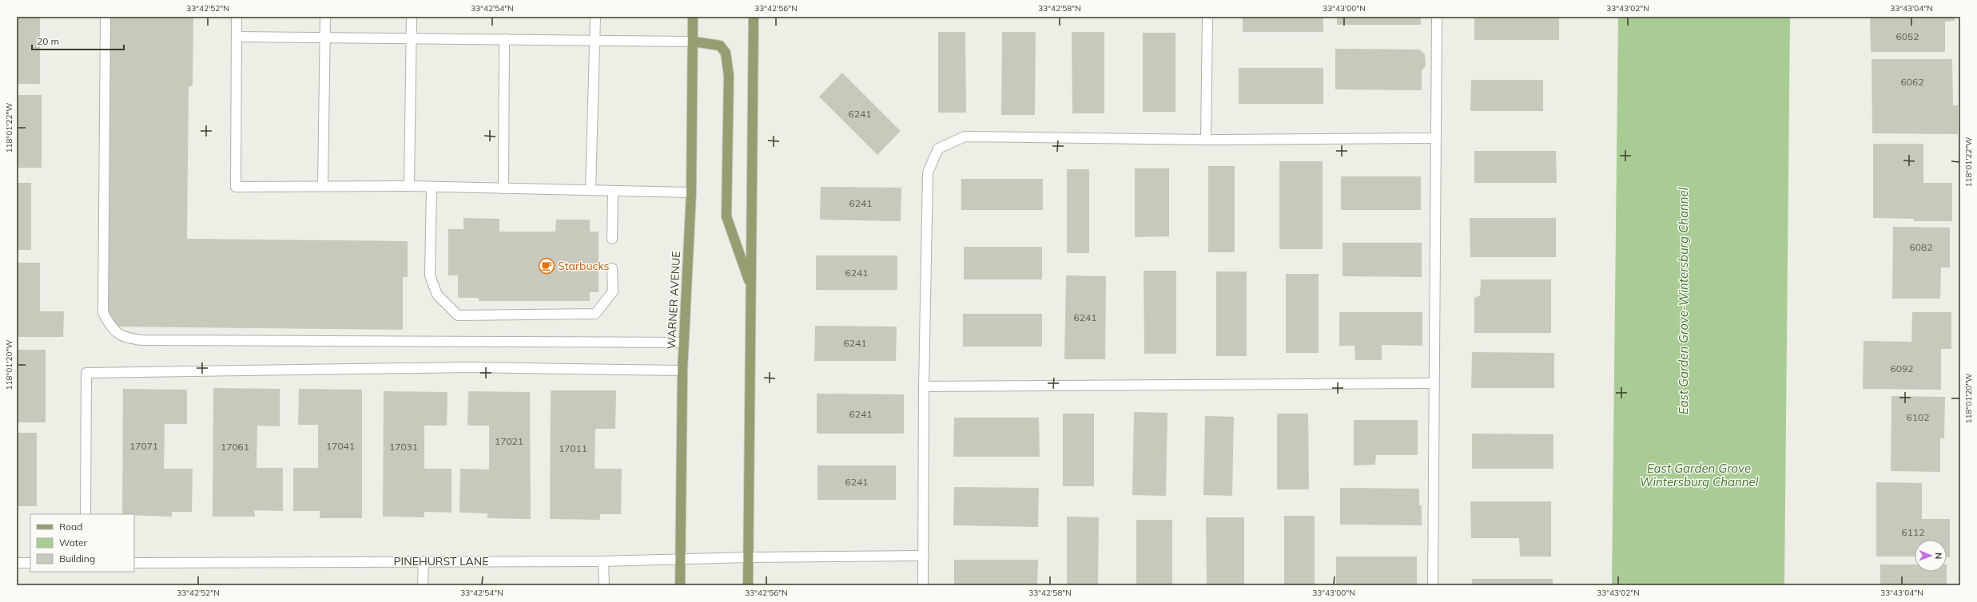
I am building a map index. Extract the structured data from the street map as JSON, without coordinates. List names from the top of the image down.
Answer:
{
  "streets": {
    "main road": ["WARNER AVENUE"],
    "street": ["PINEHURST LANE"]
  },
  "crossings": [
    ["WARNER AVENUE", "PINEHURST LANE"]
  ],
  "water": ["East Garden Grove-Wintersburg Channel", "East Garden Grove Wintersburg Channel"],
  "places": {
    "cafe": ["Starbucks"]
  },
  "house_numbers": [
    "6052",
    "6062",
    "6241",
    "6241",
    "6082",
    "6241",
    "6241",
    "6241",
    "6092",
    "6241",
    "6102",
    "17021",
    "17071",
    "17041",
    "17061",
    "17031",
    "17011",
    "6241",
    "6112"
  ],
  "legend": ["Road", "Water", "Building"],
  "scale_bar": "20 m",
  "north": "right",
  "coordinates": [
    "33°42'52\"N",
    "33°42'54\"N",
    "33°42'56\"N",
    "33°42'58\"N",
    "33°43'00\"N",
    "33°43'02\"N",
    "33°43'04\"N",
    "118°01'22\"W",
    "118°01'20\"W"
  ]
}
